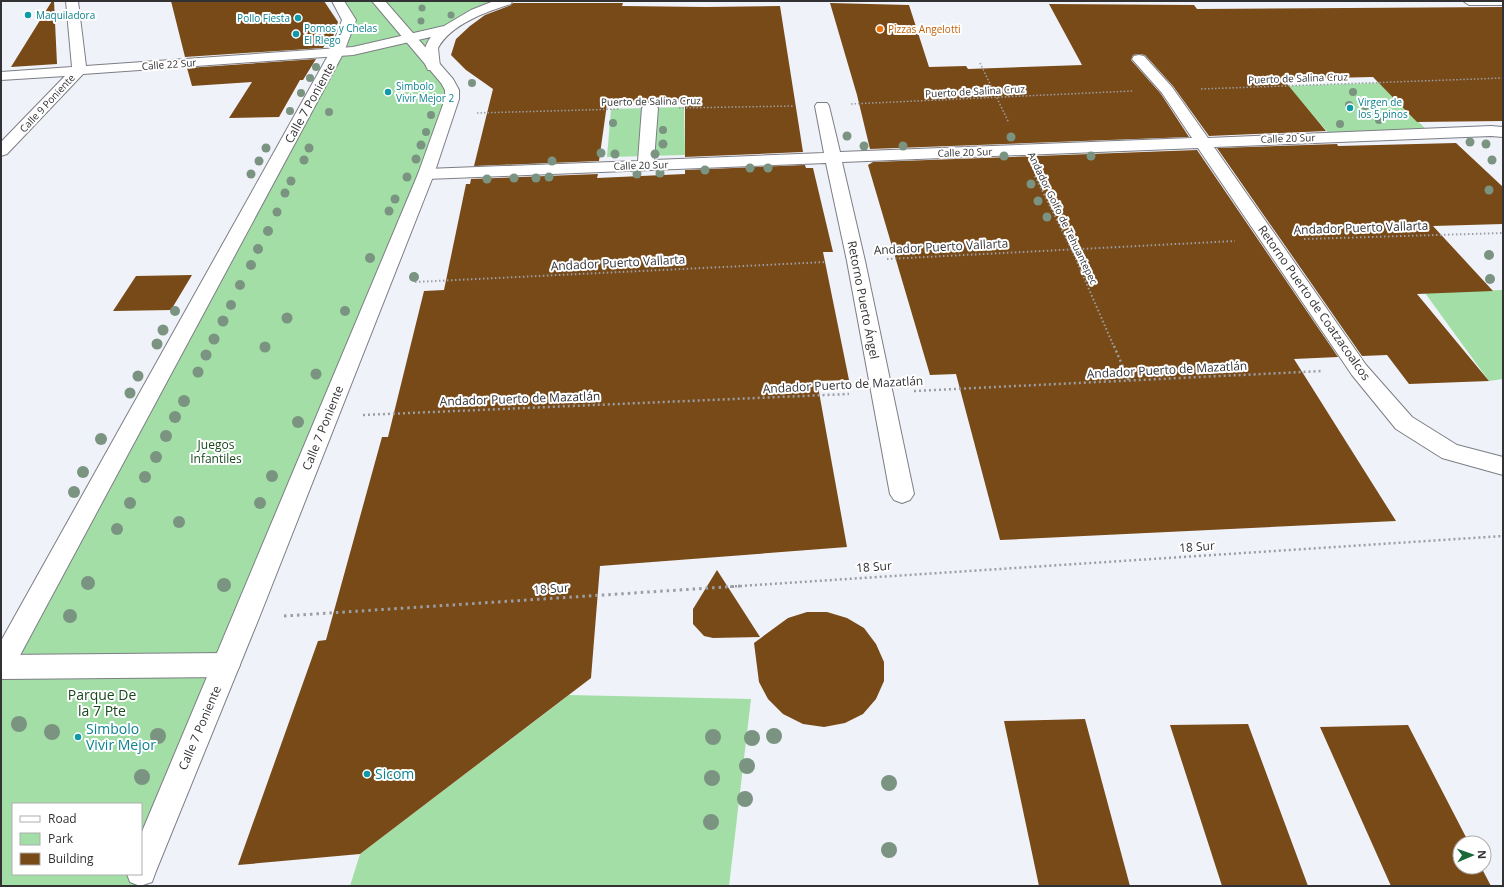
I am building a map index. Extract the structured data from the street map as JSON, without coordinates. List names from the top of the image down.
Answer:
{
  "streets": {
    "street": [
      "Calle 22 Sur",
      "Calle 9 Poniente",
      "Calle 7 Poniente",
      "Calle 20 Sur",
      "Retorno Puerto Ángel",
      "Retorno Puerto de Coatzacoalcos"
    ],
    "path": [
      "Puerto de Salina Cruz",
      "Andador Golfo de Tehuantepec",
      "Andador Puerto Vallarta",
      "Andador Puerto de Mazatlán",
      "18 Sur"
    ]
  },
  "crossings": [
    ["Calle 22 Sur", "Calle 9 Poniente"],
    ["Calle 22 Sur", "Calle 7 Poniente"],
    ["Puerto de Salina Cruz", "Calle 7 Poniente"],
    ["Puerto de Salina Cruz", "Andador Golfo de Tehuantepec"],
    ["Puerto de Salina Cruz", "Retorno Puerto Ángel"],
    ["Puerto de Salina Cruz", "Retorno Puerto de Coatzacoalcos"],
    ["Calle 7 Poniente", "Calle 20 Sur"],
    ["Calle 7 Poniente", "Andador Puerto Vallarta"],
    ["Calle 7 Poniente", "Andador Puerto de Mazatlán"],
    ["Calle 7 Poniente", "18 Sur"],
    ["Calle 20 Sur", "Andador Golfo de Tehuantepec"],
    ["Calle 20 Sur", "Retorno Puerto Ángel"],
    ["Calle 20 Sur", "Retorno Puerto de Coatzacoalcos"],
    ["Andador Golfo de Tehuantepec", "Andador Puerto Vallarta"],
    ["Andador Golfo de Tehuantepec", "Andador Puerto de Mazatlán"],
    ["Andador Puerto Vallarta", "Retorno Puerto Ángel"],
    ["Andador Puerto Vallarta", "Retorno Puerto de Coatzacoalcos"],
    ["Retorno Puerto Ángel", "Andador Puerto de Mazatlán"],
    ["Retorno Puerto de Coatzacoalcos", "Andador Puerto de Mazatlán"]
  ],
  "parks": ["Juegos Infantiles", "Parque De la 7 Pte"],
  "places": [
    "Maquiladora",
    "Pollo Fiesta",
    "Pizzas Angelotti",
    "Pomos y Chelas El RIego",
    "Simbolo Vivir Mejor 2",
    "Virgen de los 5 pinos",
    "Simbolo Vivir Mejor",
    "Sicom"
  ],
  "legend": ["Road", "Park", "Building"],
  "north": "right"
}
